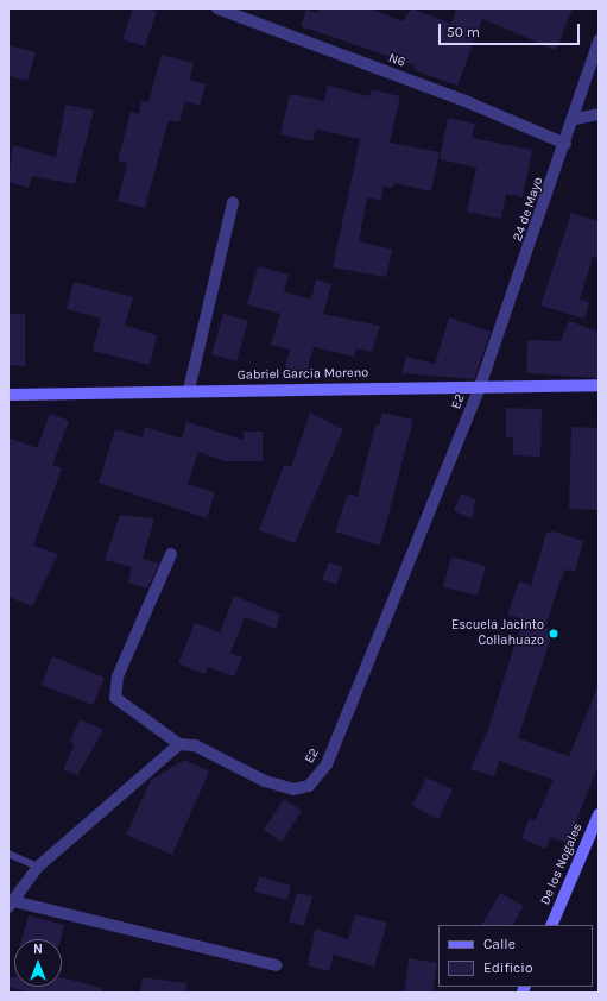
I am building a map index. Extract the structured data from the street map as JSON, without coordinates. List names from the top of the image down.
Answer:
{
  "streets": {
    "street": [
      "N6",
      "24 de Mayo",
      "Gabriel Garcia Moreno",
      "E2",
      "De los Nogales"
    ]
  },
  "crossings": [
    ["N6", "24 de Mayo"],
    ["24 de Mayo", "Gabriel Garcia Moreno"],
    ["24 de Mayo", "E2"],
    ["Gabriel Garcia Moreno", "E2"]
  ],
  "places": ["Escuela Jacinto Collahuazo"],
  "legend": ["Calle", "Edificio"],
  "scale_bar": "50 m",
  "north": "top"
}
